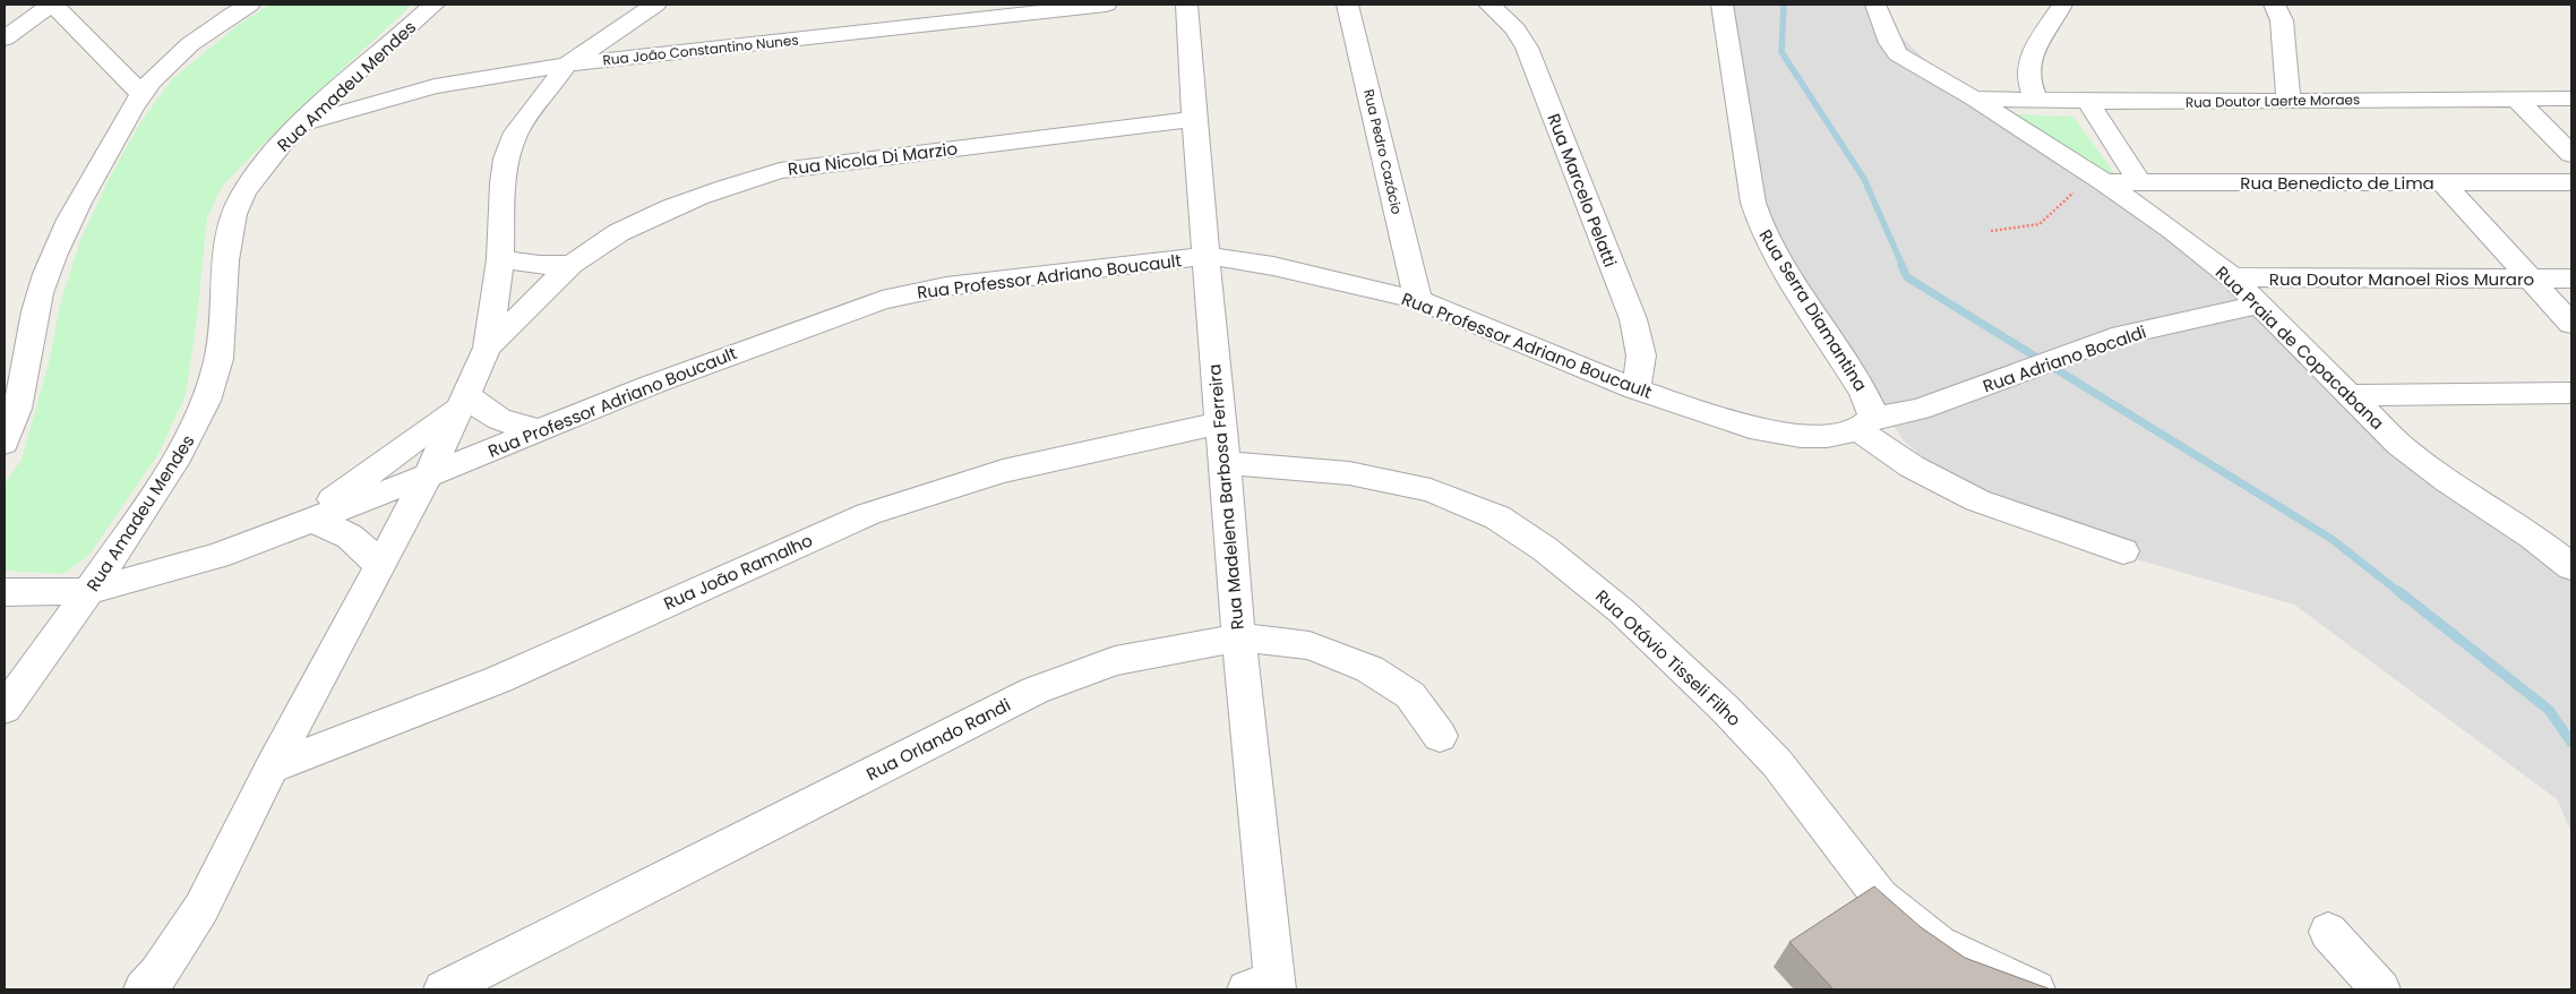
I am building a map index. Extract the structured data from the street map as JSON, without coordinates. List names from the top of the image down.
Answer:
{
  "streets": {
    "street": [
      "Rua João Constantino Nunes",
      "Rua Amadeu Mendes",
      "Rua Doutor Laerte Moraes",
      "Rua Pedro Cazácio",
      "Rua Nicola Di Marzio",
      "Rua Benedicto de Lima",
      "Rua Marcelo Pelatti",
      "Rua Professor Adriano Boucault",
      "Rua Doutor Manoel Rios Muraro",
      "Rua Serra Diamantina",
      "Rua Praia de Copacabana",
      "Rua Adriano Bocaldi",
      "Rua Madelena Barbosa Ferreira",
      "Rua João Ramalho",
      "Rua Otávio Tisseli Filho",
      "Rua Orlando Randi"
    ]
  },
  "crossings": [
    ["Rua João Constantino Nunes", "Rua Amadeu Mendes"],
    ["Rua Amadeu Mendes", "Rua Professor Adriano Boucault"],
    ["Rua Doutor Laerte Moraes", "Rua Praia de Copacabana"],
    ["Rua Pedro Cazácio", "Rua Professor Adriano Boucault"],
    ["Rua Nicola Di Marzio", "Rua Madelena Barbosa Ferreira"],
    ["Rua Benedicto de Lima", "Rua Praia de Copacabana"],
    ["Rua Marcelo Pelatti", "Rua Professor Adriano Boucault"],
    ["Rua Professor Adriano Boucault", "Rua Serra Diamantina"],
    ["Rua Professor Adriano Boucault", "Rua Adriano Bocaldi"],
    ["Rua Professor Adriano Boucault", "Rua Madelena Barbosa Ferreira"],
    ["Rua Doutor Manoel Rios Muraro", "Rua Praia de Copacabana"],
    ["Rua Serra Diamantina", "Rua Adriano Bocaldi"],
    ["Rua Praia de Copacabana", "Rua Adriano Bocaldi"],
    ["Rua Madelena Barbosa Ferreira", "Rua João Ramalho"],
    ["Rua Madelena Barbosa Ferreira", "Rua Otávio Tisseli Filho"],
    ["Rua Madelena Barbosa Ferreira", "Rua Orlando Randi"]
  ]
}
